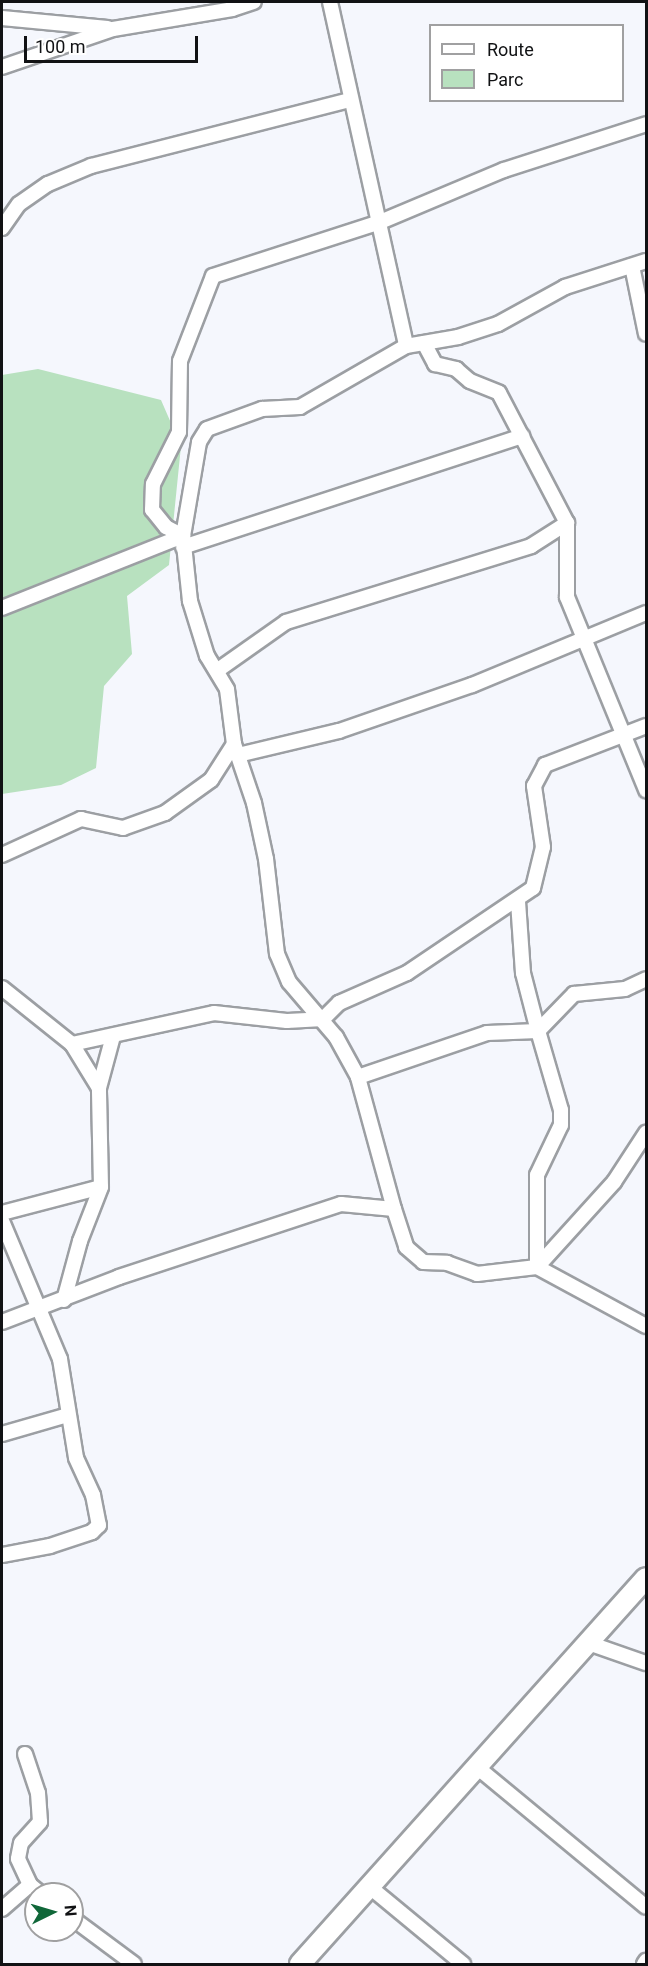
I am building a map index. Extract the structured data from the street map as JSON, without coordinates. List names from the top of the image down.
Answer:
{
  "legend": ["Route", "Parc"],
  "scale_bar": "100 m",
  "north": "right"
}
